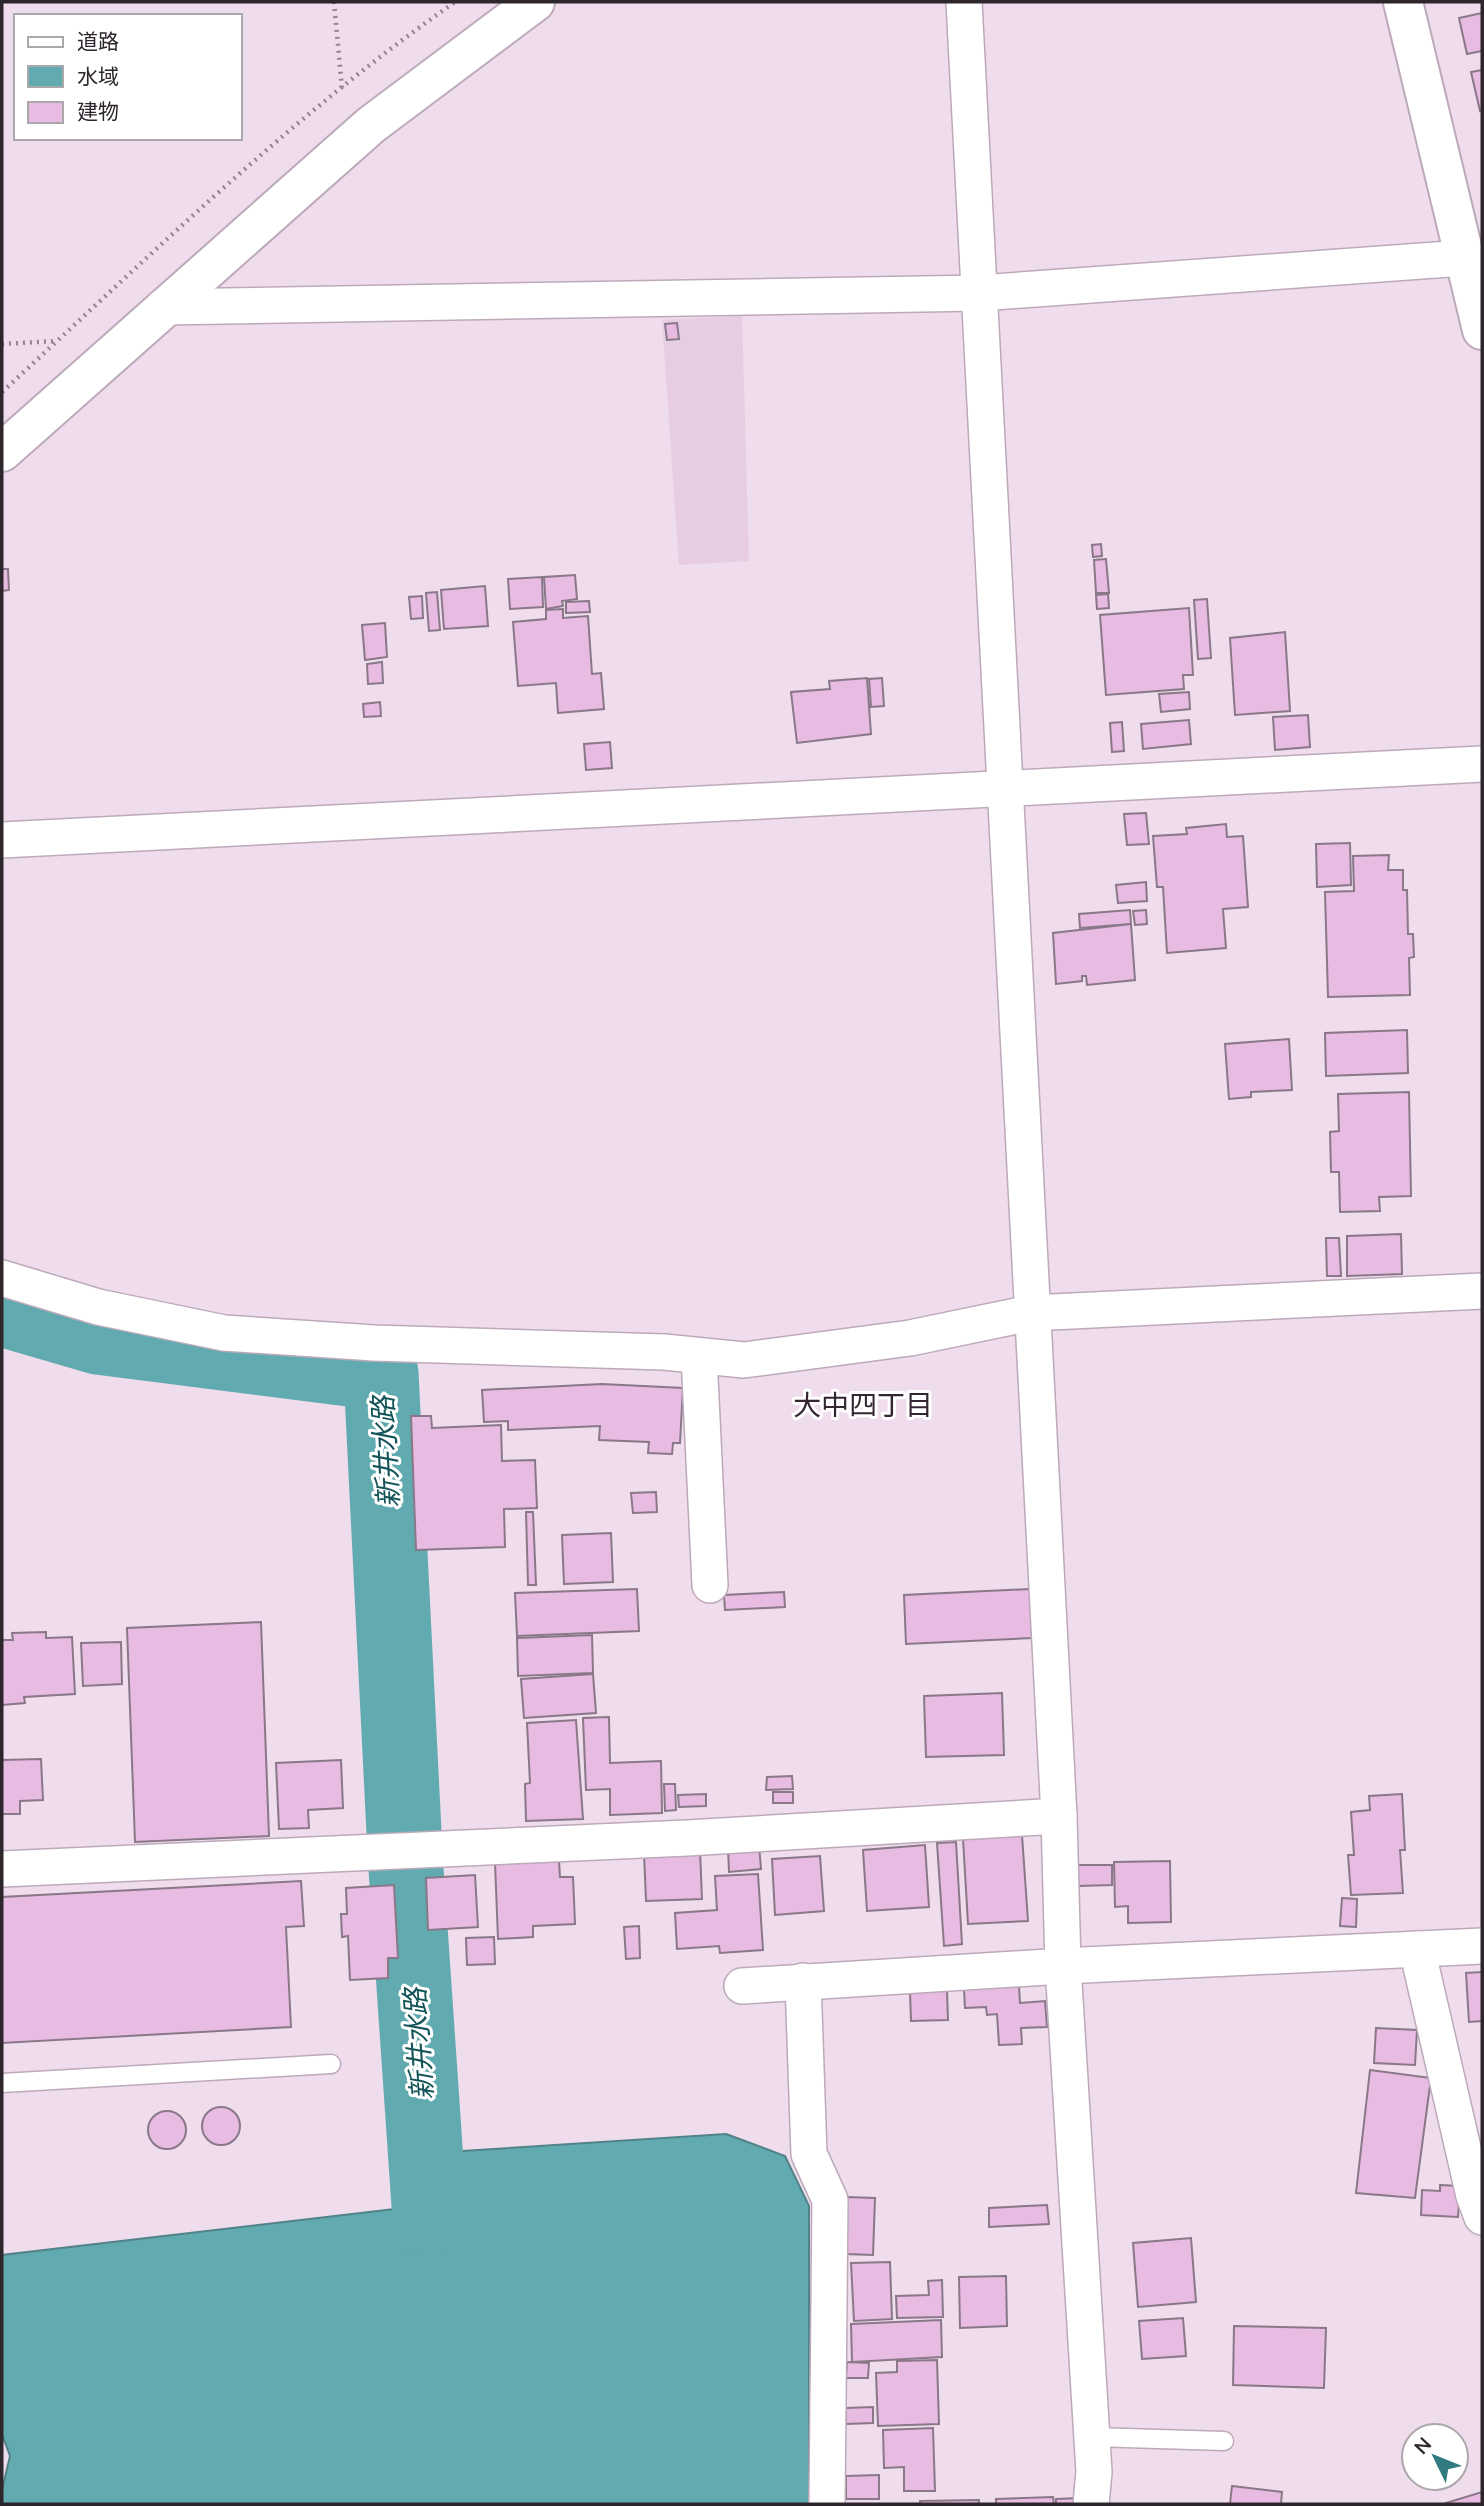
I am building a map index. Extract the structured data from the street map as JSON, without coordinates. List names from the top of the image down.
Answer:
{
  "districts": ["大中四丁目"],
  "water": ["新井水路"],
  "legend": ["道路", "水域", "建物"],
  "north": "top left"
}
